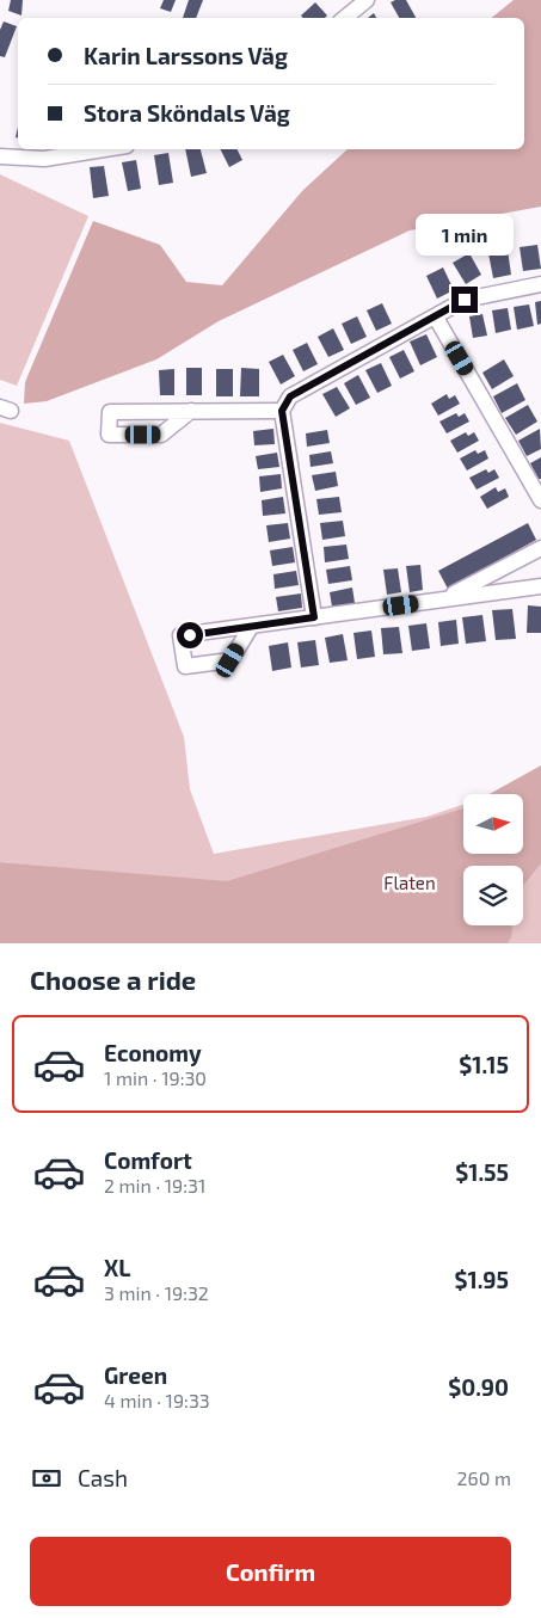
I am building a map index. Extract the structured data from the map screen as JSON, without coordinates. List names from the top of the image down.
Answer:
{
  "parks": ["Flaten"],
  "north": "right",
  "page": {
    "banner": ["Karin Larssons Väg", "Stora Sköndals Väg"],
    "bubble": "1 min",
    "heading": "Choose a ride",
    "list": [
      {
        "name": "Economy",
        "note": "1 min · 19:30",
        "value": "$1.15"
      },
      {
        "name": "Comfort",
        "note": "2 min · 19:31",
        "value": "$1.55"
      },
      {
        "name": "XL",
        "note": "3 min · 19:32",
        "value": "$1.95"
      },
      {
        "name": "Green",
        "note": "4 min · 19:33",
        "value": "$0.90"
      }
    ],
    "pay": ["Cash", "260 m"],
    "buttons": "Confirm"
  }
}
